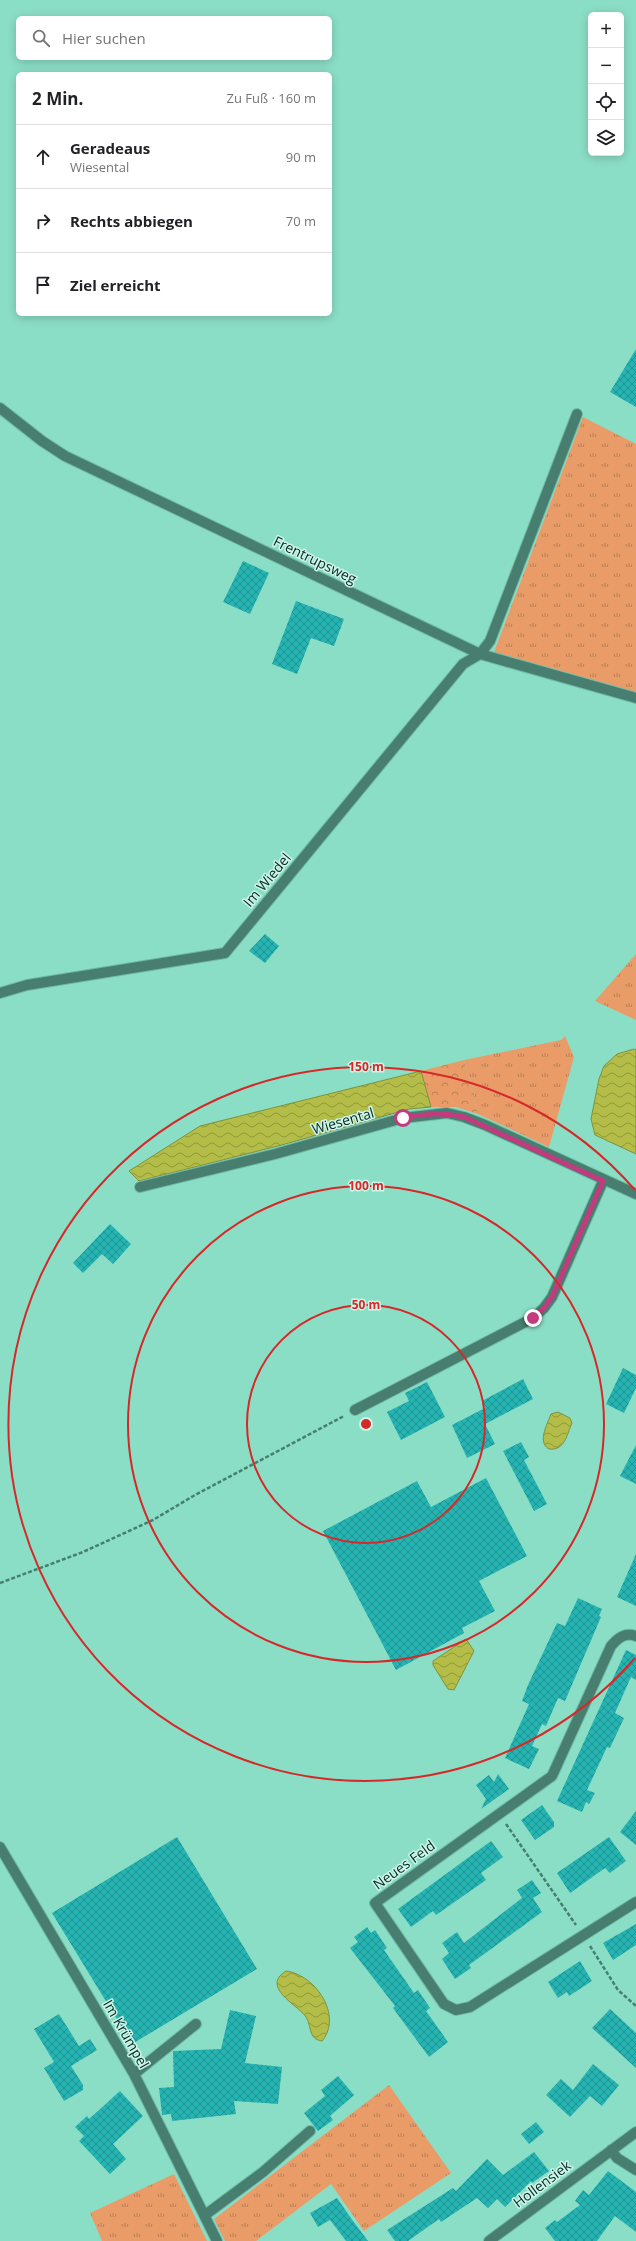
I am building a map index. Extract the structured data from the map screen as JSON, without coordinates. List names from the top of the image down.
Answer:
{
  "streets": {
    "street": [
      "Frentrupsweg",
      "Im Wiedel",
      "Wiesental",
      "Neues Feld",
      "Im Krümpel",
      "Hollensiek"
    ]
  },
  "crossings": [
    ["Frentrupsweg", "Im Wiedel"]
  ],
  "page": {
    "map_buttons": ["+", "−"],
    "search": "Hier suchen",
    "heading": ["2 Min.", "Zu Fuß · 160 m"],
    "list": [
      ["Geradeaus", "Wiesental", "90 m"],
      ["Rechts abbiegen", "70 m"],
      "Ziel erreicht"
    ]
  },
  "rings": ["150 m", "100 m", "50 m"]
}
